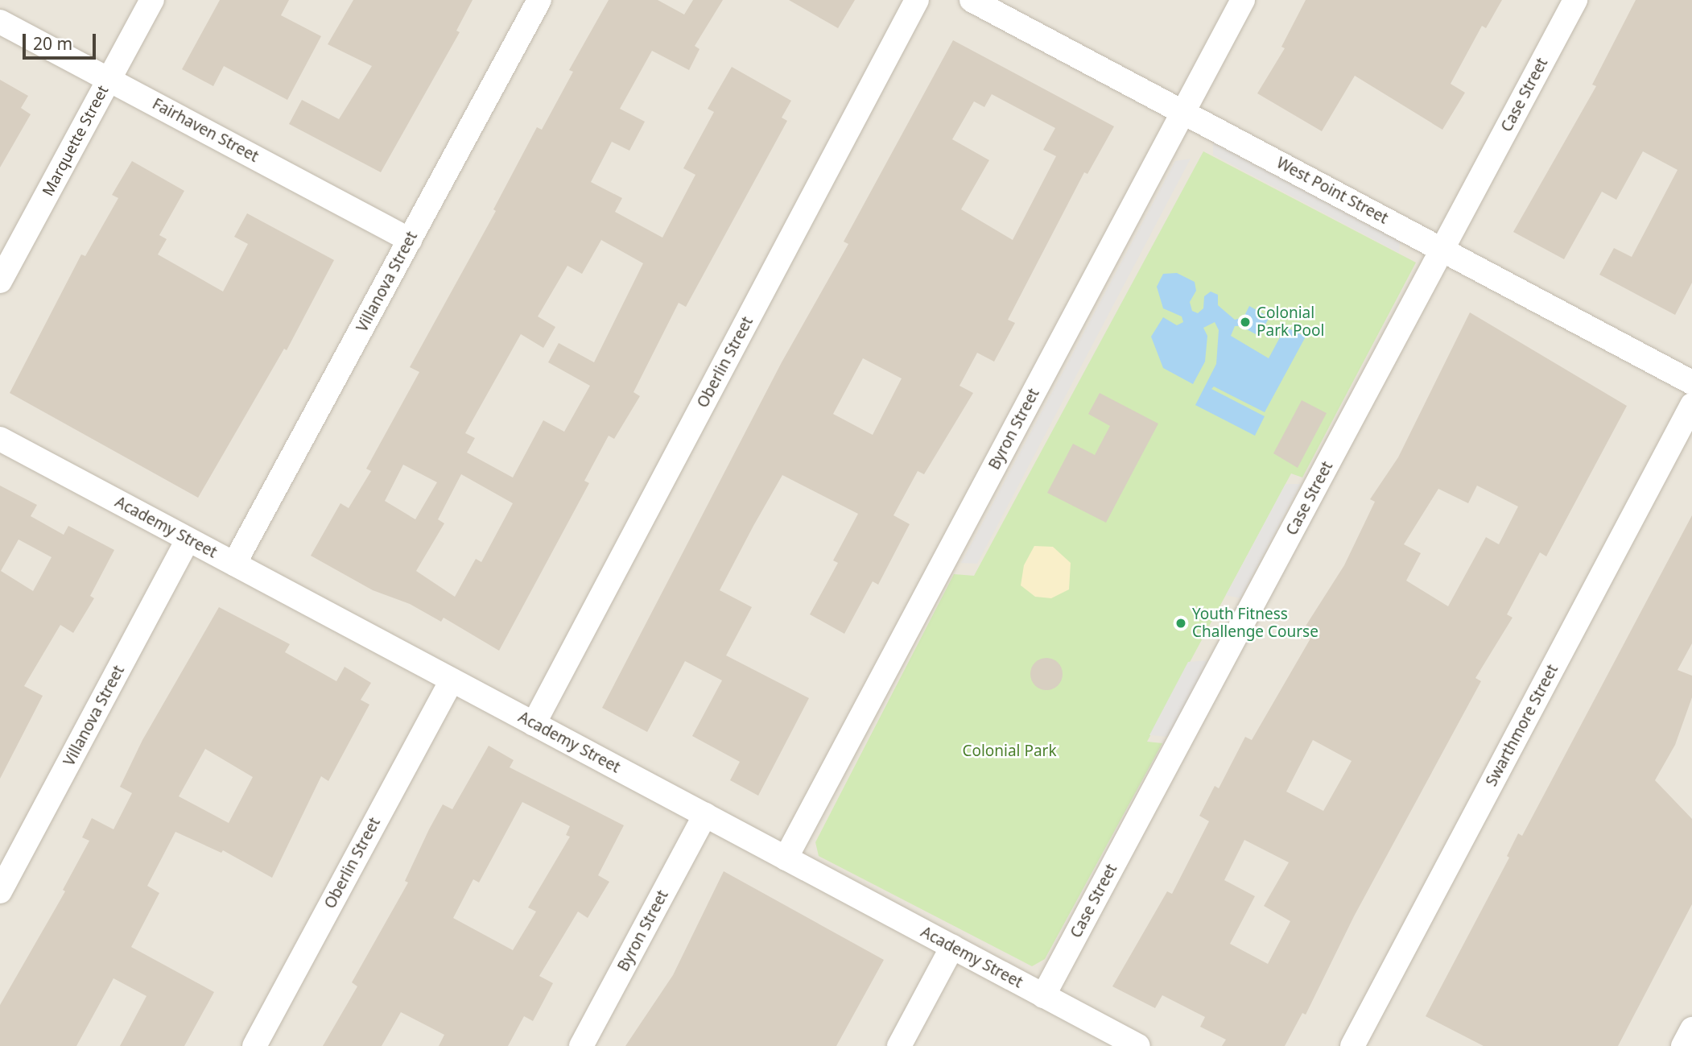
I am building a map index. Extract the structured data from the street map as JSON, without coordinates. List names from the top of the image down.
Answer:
{
  "streets": {
    "street": [
      "Case Street",
      "Fairhaven Street",
      "Marquette Street",
      "West Point Street",
      "Villanova Street",
      "Oberlin Street",
      "Byron Street",
      "Academy Street",
      "Swarthmore Street"
    ]
  },
  "crossings": [
    ["Case Street", "West Point Street"],
    ["Case Street", "Academy Street"],
    ["Fairhaven Street", "Marquette Street"],
    ["Fairhaven Street", "Villanova Street"],
    ["West Point Street", "Byron Street"],
    ["Villanova Street", "Academy Street"],
    ["Oberlin Street", "Academy Street"],
    ["Byron Street", "Academy Street"]
  ],
  "parks": ["Colonial Park"],
  "places": ["Colonial Park Pool", "Youth Fitness Challenge Course"],
  "scale_bar": "20 m"
}
